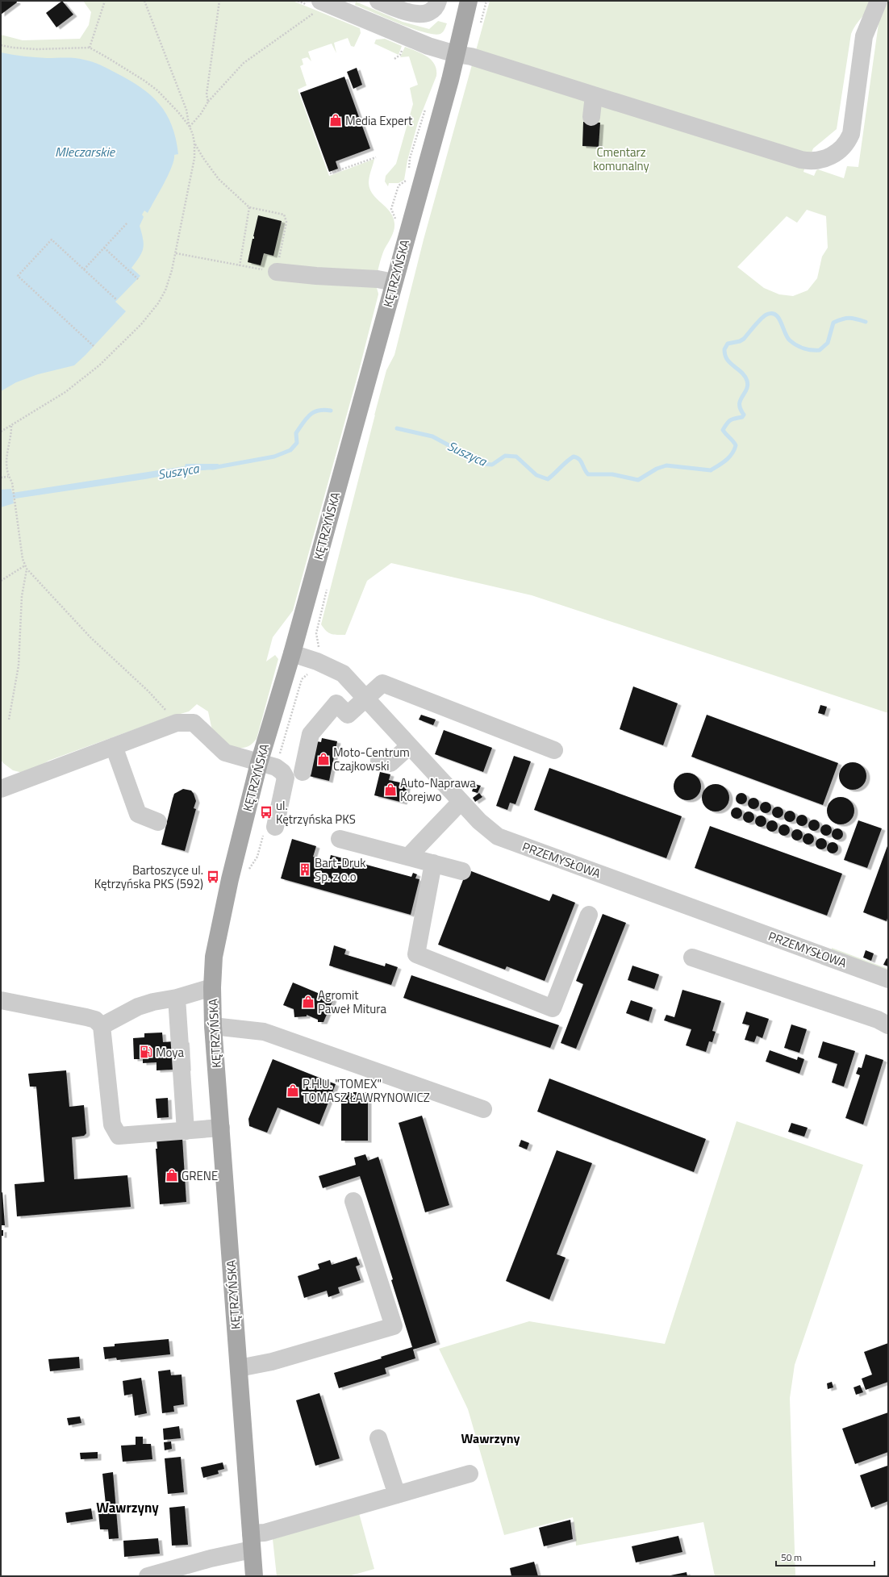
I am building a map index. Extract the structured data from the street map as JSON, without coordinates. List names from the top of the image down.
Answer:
{
  "streets": {
    "main road": ["KĘTRZYŃSKA"],
    "street": ["PRZEMYSŁOWA"]
  },
  "crossings": [
    ["KĘTRZYŃSKA", "PRZEMYSŁOWA"]
  ],
  "districts": ["Wawrzyny", "Wawrzyny"],
  "water": ["Mleczarskie", "Suszyca"],
  "parks": ["Cmentarz komunalny"],
  "places": {
    "shop": [
      "Media Expert",
      "Moto-Centrum Czajkowski",
      "Auto-Naprawa Korejwo",
      "Agromit Paweł Mitura",
      "P.H.U. \"TOMEX\" TOMASZ ŁAWRYNOWICZ",
      "GRENE"
    ],
    "bus stop": ["ul. Kętrzyńska PKS", "Bartoszyce ul. Kętrzyńska PKS (592)"],
    "building": ["Bart-Druk Sp. z o.o"],
    "fuel station": ["Moya"]
  },
  "scale_bar": "50 m"
}
